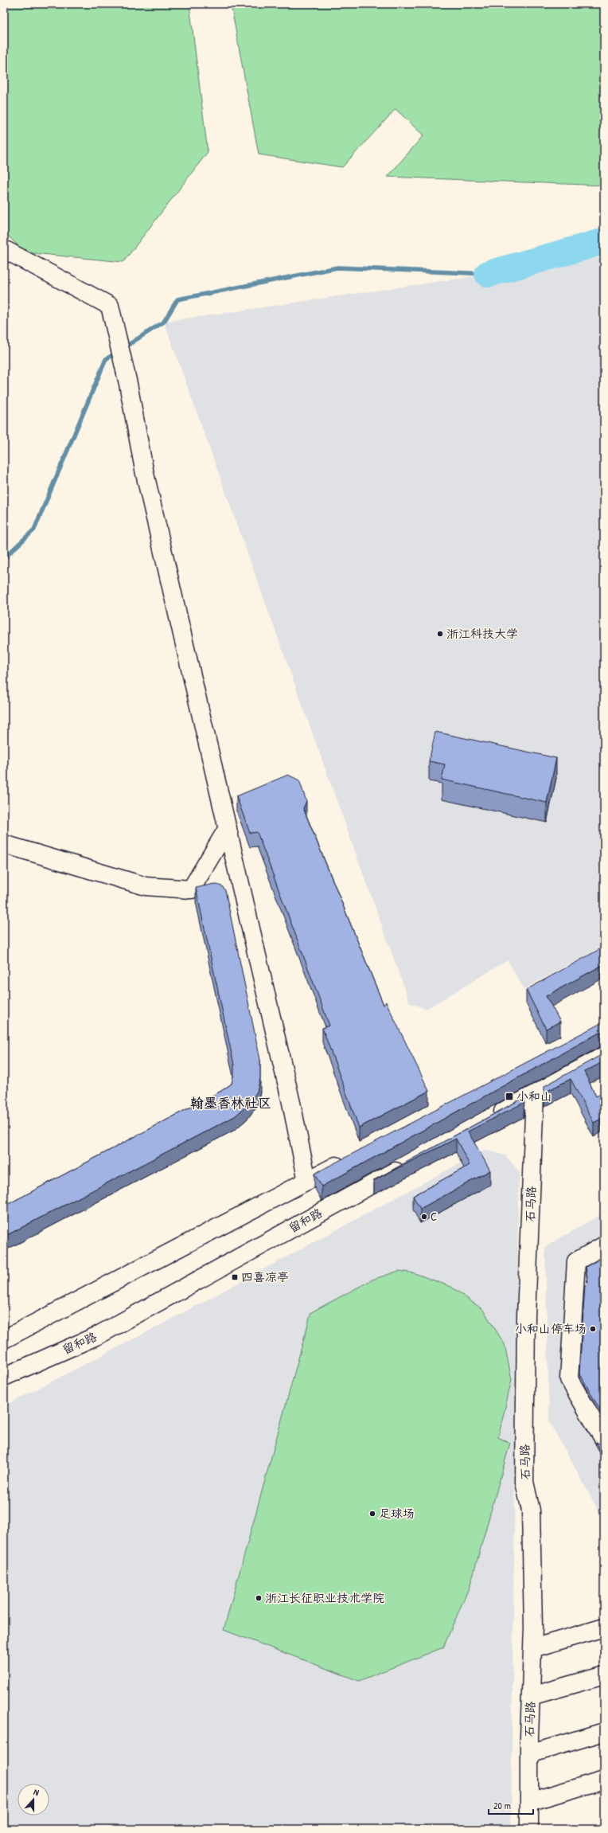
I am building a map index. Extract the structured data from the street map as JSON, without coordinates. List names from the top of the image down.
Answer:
{
  "streets": {
    "street": ["石马路", "留和路"]
  },
  "districts": ["翰墨香林社区"],
  "places": {
    "other": [
      "浙江科技大学",
      "C",
      "小和山停车场",
      "足球场",
      "浙江长征职业技术学院"
    ],
    "transit": ["小和山", "四喜凉亭"]
  },
  "scale_bar": "20 m",
  "north": "top"
}
